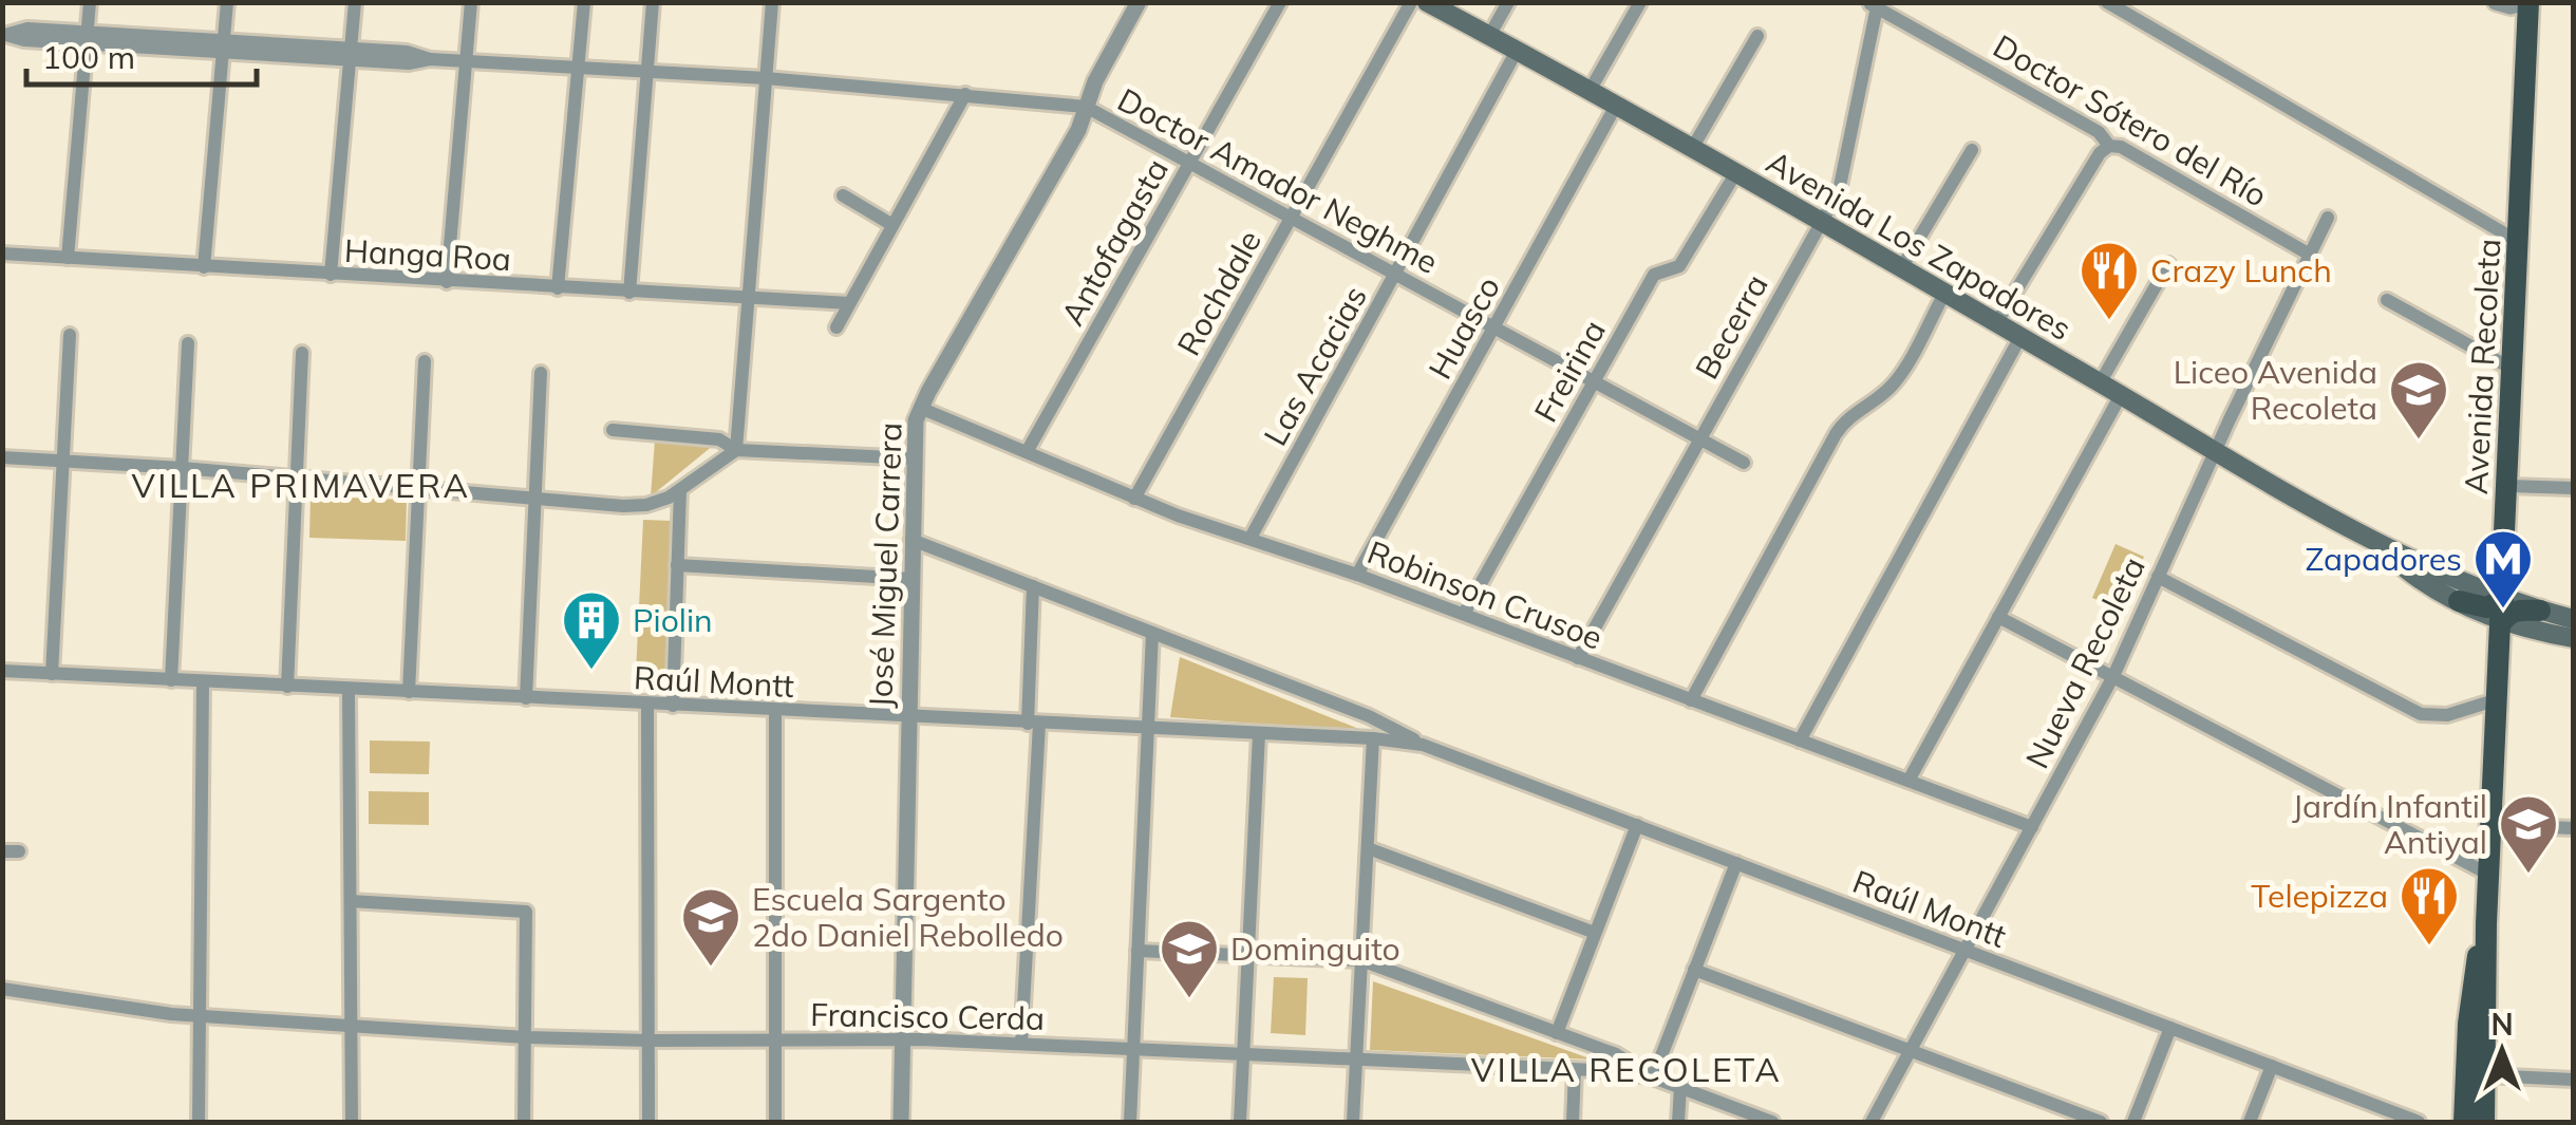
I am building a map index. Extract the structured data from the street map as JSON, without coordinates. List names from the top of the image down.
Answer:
{
  "streets": {
    "main road": ["Avenida Los Zapadores", "Avenida Recoleta"],
    "street": [
      "Doctor Sótero del Río",
      "Doctor Amador Neghme",
      "Antofagasta",
      "Hanga Roa",
      "Rochdale",
      "Becerra",
      "Huasco",
      "Las Acacias",
      "Freirina",
      "José Miguel Carrera",
      "Robinson Crusoe",
      "Nueva Recoleta",
      "Raúl Montt",
      "Francisco Cerda"
    ]
  },
  "crossings": [
    ["Doctor Sótero del Río", "Becerra"],
    ["Doctor Sótero del Río", "Nueva Recoleta"],
    ["Doctor Amador Neghme", "Antofagasta"],
    ["Doctor Amador Neghme", "Rochdale"],
    ["Doctor Amador Neghme", "Becerra"],
    ["Doctor Amador Neghme", "Huasco"],
    ["Doctor Amador Neghme", "Las Acacias"],
    ["Doctor Amador Neghme", "Freirina"],
    ["Doctor Amador Neghme", "José Miguel Carrera"],
    ["Antofagasta", "Robinson Crusoe"],
    ["Avenida Los Zapadores", "Becerra"],
    ["Avenida Los Zapadores", "Huasco"],
    ["Avenida Los Zapadores", "Las Acacias"],
    ["Avenida Los Zapadores", "Avenida Recoleta"],
    ["Avenida Los Zapadores", "Freirina"],
    ["Avenida Los Zapadores", "Nueva Recoleta"],
    ["Rochdale", "Robinson Crusoe"],
    ["Becerra", "Robinson Crusoe"],
    ["Huasco", "Robinson Crusoe"],
    ["Las Acacias", "Robinson Crusoe"],
    ["Freirina", "Robinson Crusoe"],
    ["José Miguel Carrera", "Robinson Crusoe"],
    ["José Miguel Carrera", "Raúl Montt"],
    ["José Miguel Carrera", "Francisco Cerda"],
    ["Robinson Crusoe", "Nueva Recoleta"],
    ["Nueva Recoleta", "Raúl Montt"]
  ],
  "districts": ["VILLA PRIMAVERA", "VILLA RECOLETA"],
  "places": {
    "restaurant": ["Crazy Lunch", "Telepizza"],
    "school or university": [
      "Liceo Avenida Recoleta",
      "Jardín Infantil Antiyal",
      "Escuela Sargento 2do Daniel Rebolledo",
      "Dominguito"
    ],
    "metro station": ["Zapadores"],
    "building": ["Piolin"]
  },
  "scale_bar": "100 m",
  "north": "top"
}
